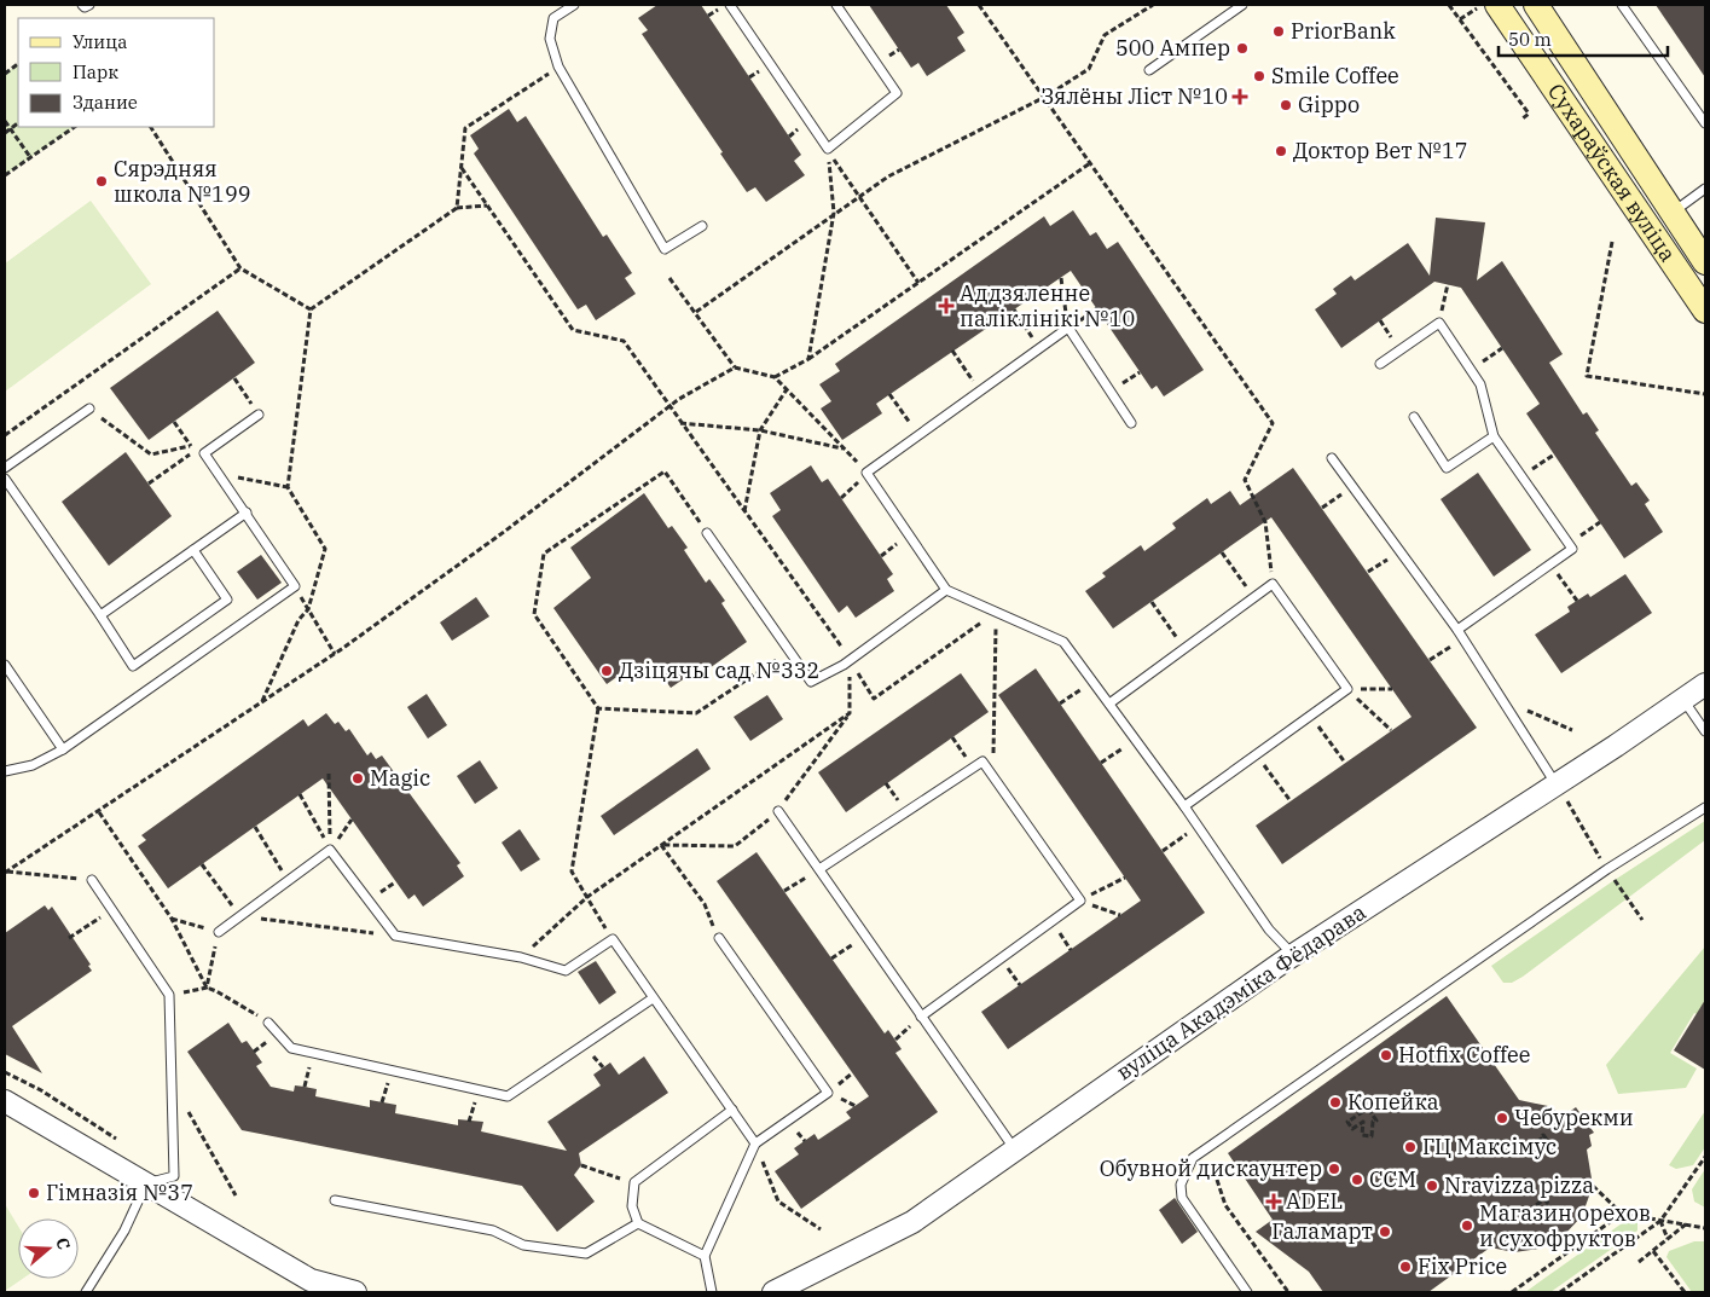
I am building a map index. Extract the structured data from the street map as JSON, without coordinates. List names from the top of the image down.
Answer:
{
  "streets": {
    "main road": ["Сухараўская вуліца"],
    "street": ["вуліца Акадэміка Фёдарава"]
  },
  "places": {
    "other": [
      "PriorBank",
      "500 Ампер",
      "Smile Coffee",
      "Gippo",
      "Доктор Вет №17",
      "Сярэдняя школа №199",
      "Дзіцячы сад №332",
      "Magic",
      "Hotfix Coffee",
      "Копейка",
      "Чебурекми",
      "ГЦ Максімус",
      "Обувной дискаунтер",
      "ССМ",
      "Nravizza pizza",
      "Гімназія №37",
      "Магазин орехов и сухофруктов",
      "Галамарт",
      "Fix Price"
    ],
    "health": ["Зялёны Ліст №10", "Аддзяленне паліклінікі №10", "ADEL"]
  },
  "legend": ["Улица", "Парк", "Здание"],
  "scale_bar": "50 m",
  "north": "right"
}
